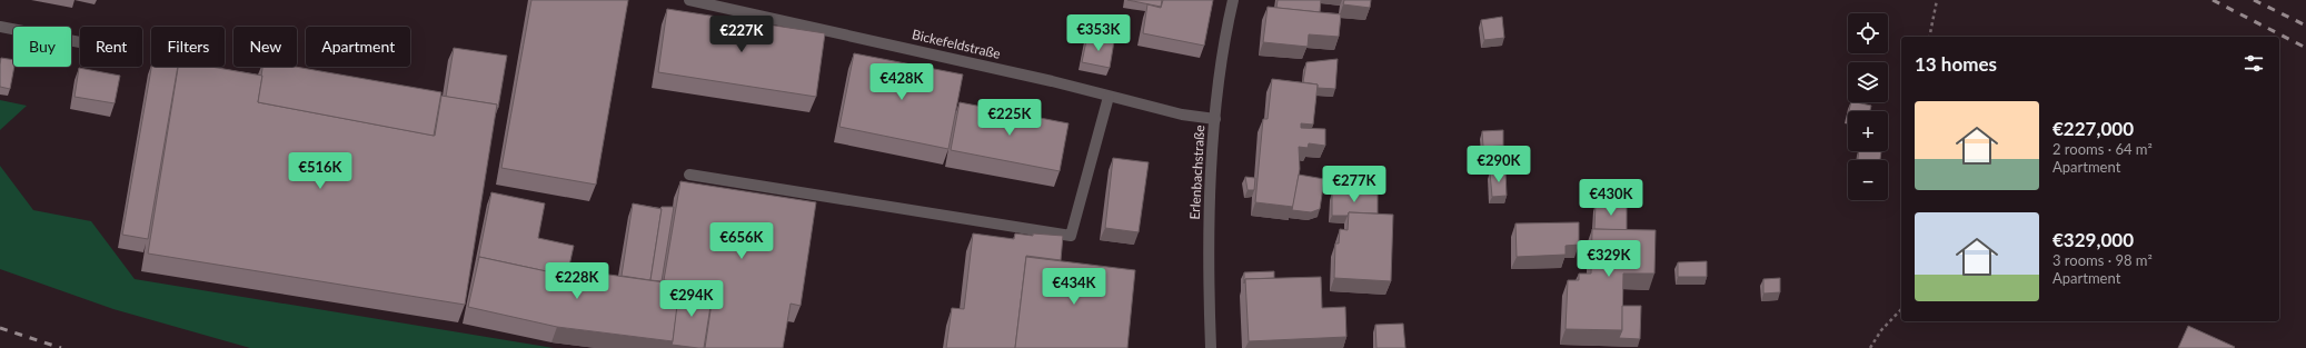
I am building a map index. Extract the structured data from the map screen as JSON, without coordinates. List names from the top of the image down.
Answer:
{
  "streets": {
    "street": ["Bickefeldstraße", "Erlenbachstraße"]
  },
  "crossings": [
    ["Bickefeldstraße", "Erlenbachstraße"]
  ],
  "page": {
    "map_buttons": ["+", "−"],
    "price": [
      "€353K",
      "€227K",
      "€428K",
      "€225K",
      "€290K",
      "€516K",
      "€277K",
      "€430K",
      "€656K",
      "€329K",
      "€228K",
      "€434K",
      "€294K"
    ],
    "chip": [
      "Buy",
      "Rent",
      "Filters",
      "New",
      "Apartment"
    ],
    "heading": "13 homes",
    "list": [
      {
        "name": "€227,000",
        "note": "2 rooms · 64 m² · Apartment"
      },
      {
        "name": "€329,000",
        "note": "3 rooms · 98 m² · Apartment"
      }
    ]
  }
}
